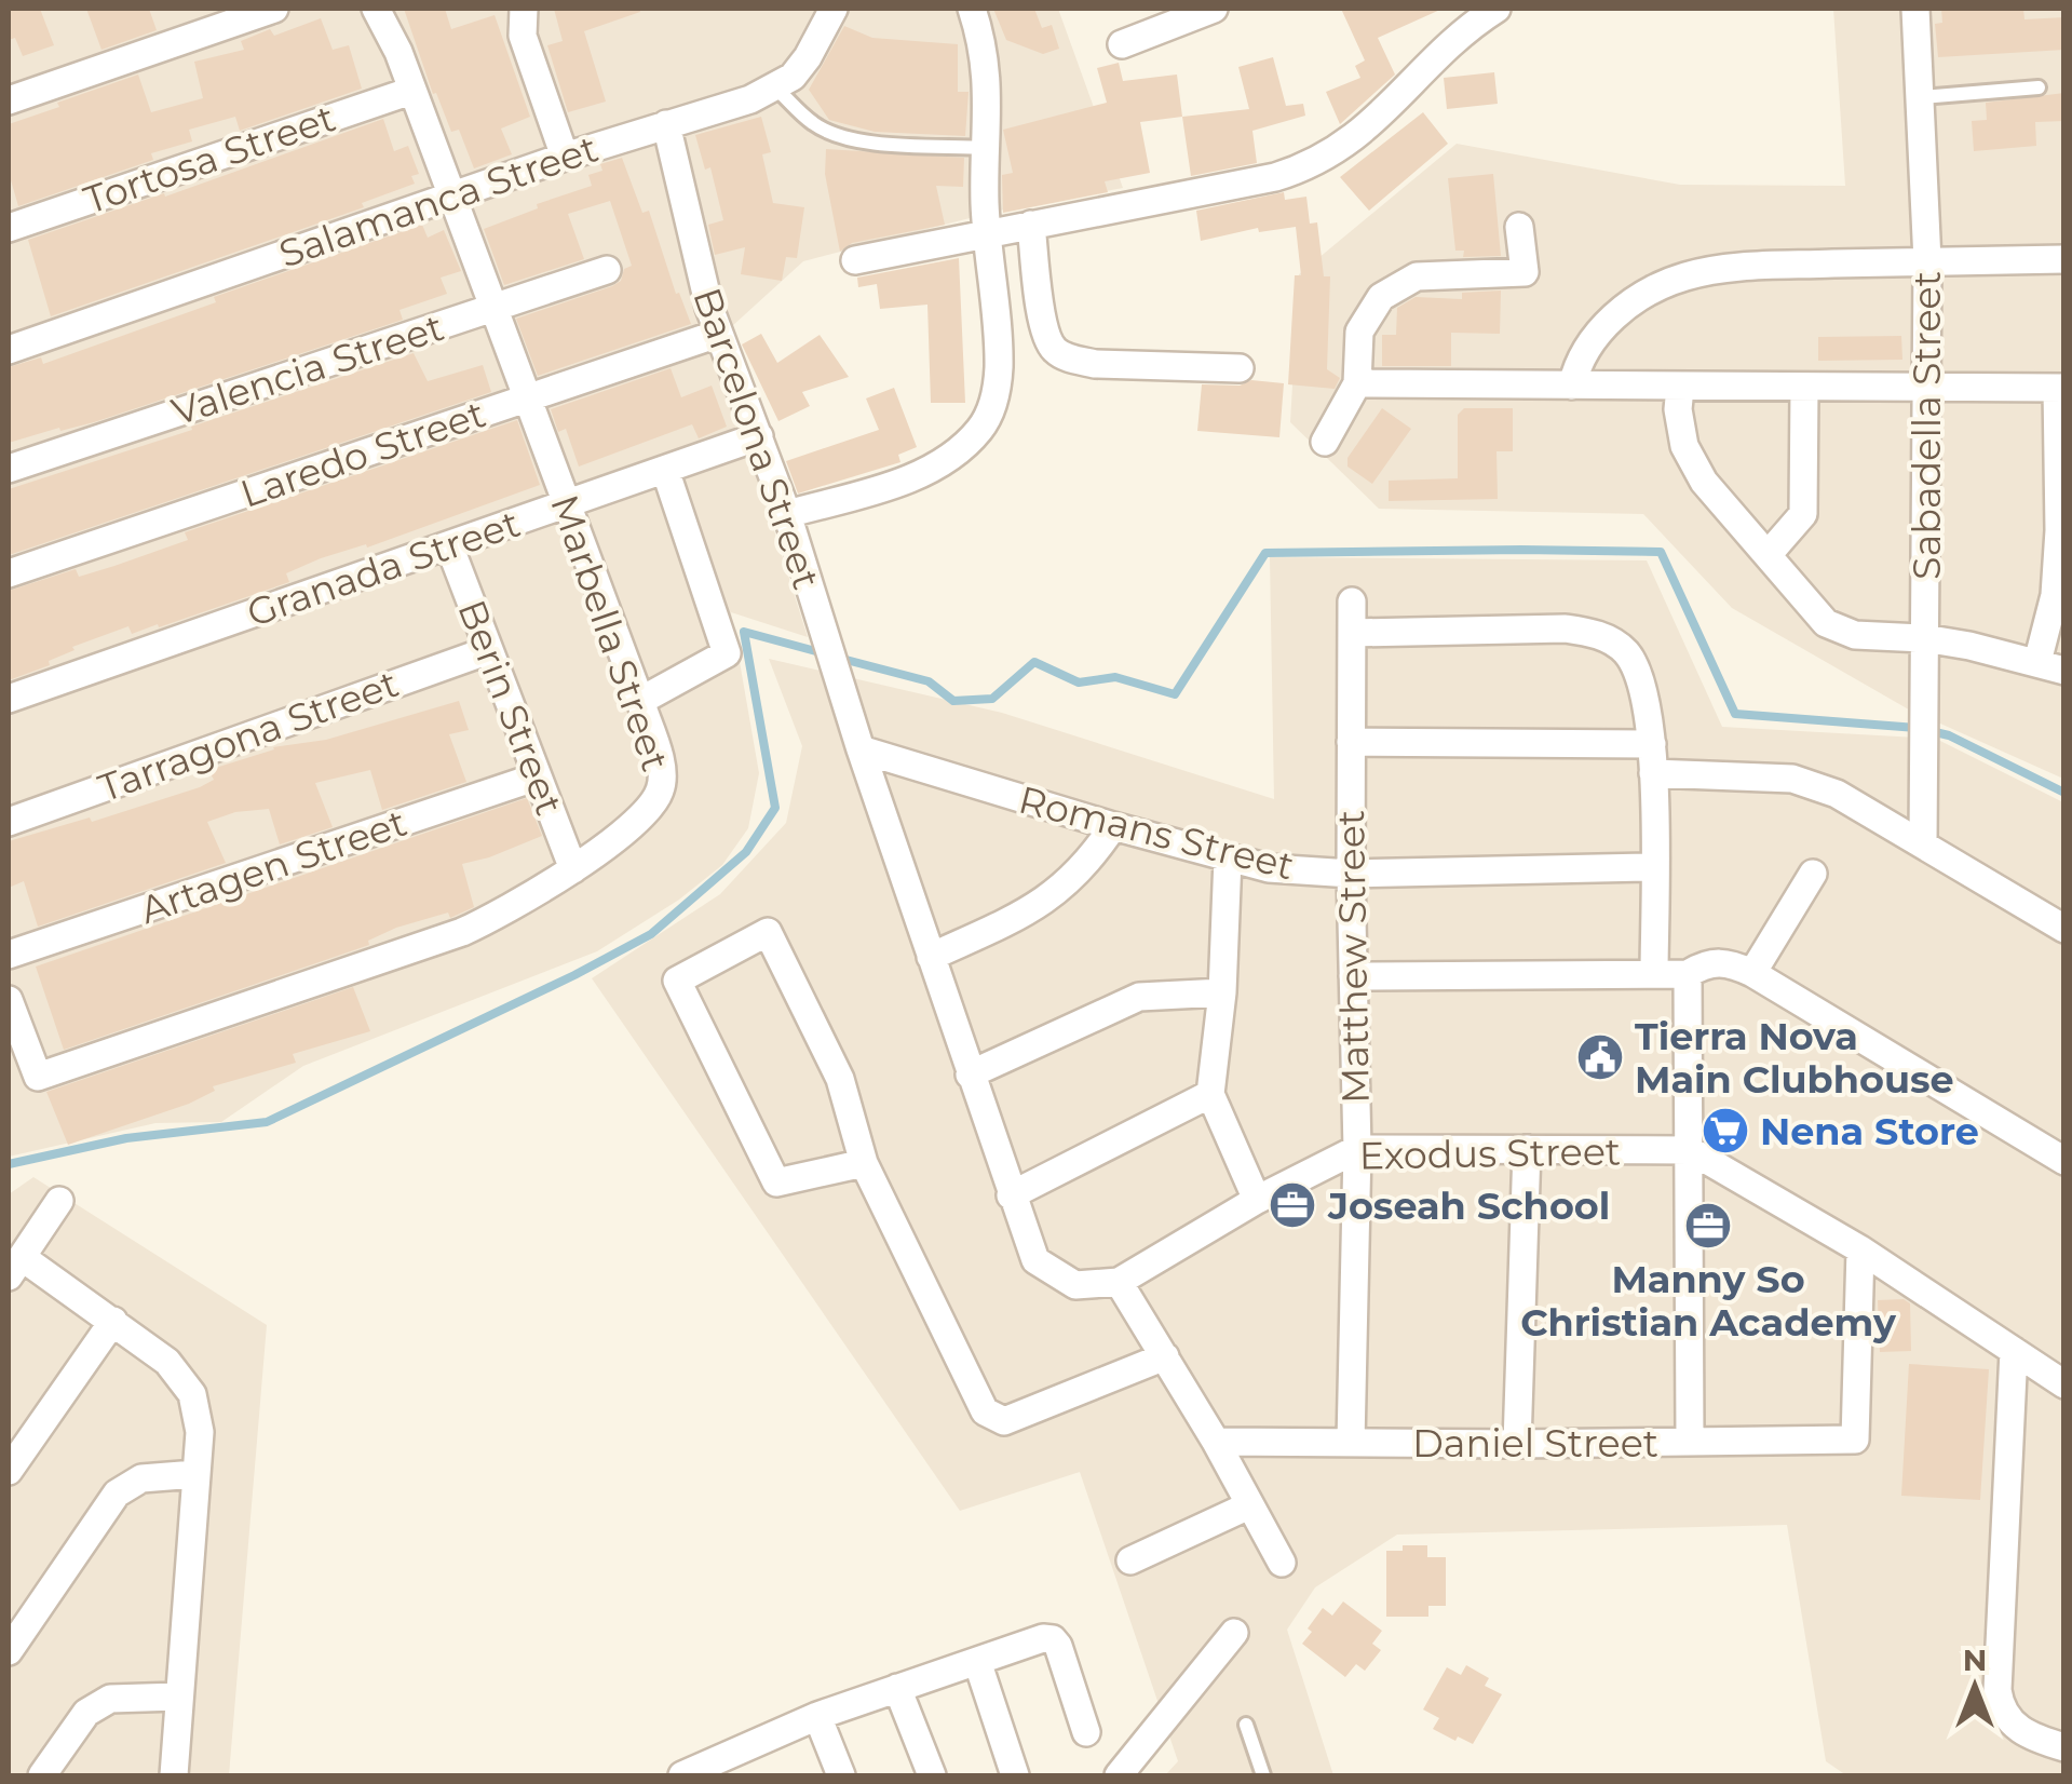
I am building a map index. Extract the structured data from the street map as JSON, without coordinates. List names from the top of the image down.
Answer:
{
  "streets": {
    "street": [
      "Tortosa Street",
      "Salamanca Street",
      "Valencia Street",
      "Sabadella Street",
      "Barcelona Street",
      "Laredo Street",
      "Granada Street",
      "Marbella Street",
      "Berin Street",
      "Tarragona Street",
      "Romans Street",
      "Artagen Street",
      "Matthew Street",
      "Exodus Street",
      "Daniel Street"
    ]
  },
  "crossings": [
    ["Tortosa Street", "Marbella Street"],
    ["Salamanca Street", "Barcelona Street"],
    ["Salamanca Street", "Marbella Street"],
    ["Valencia Street", "Marbella Street"],
    ["Barcelona Street", "Laredo Street"],
    ["Barcelona Street", "Granada Street"],
    ["Barcelona Street", "Romans Street"],
    ["Laredo Street", "Marbella Street"],
    ["Granada Street", "Marbella Street"],
    ["Granada Street", "Berin Street"],
    ["Marbella Street", "Berin Street"],
    ["Berin Street", "Tarragona Street"],
    ["Berin Street", "Artagen Street"],
    ["Romans Street", "Matthew Street"],
    ["Matthew Street", "Exodus Street"],
    ["Matthew Street", "Daniel Street"],
    ["Exodus Street", "Daniel Street"]
  ],
  "places": {
    "public building": ["Tierra Nova Main Clubhouse"],
    "supermarket": ["Nena Store"],
    "office": ["Joseah School", "Manny So Christian Academy"]
  },
  "north": "top"
}
